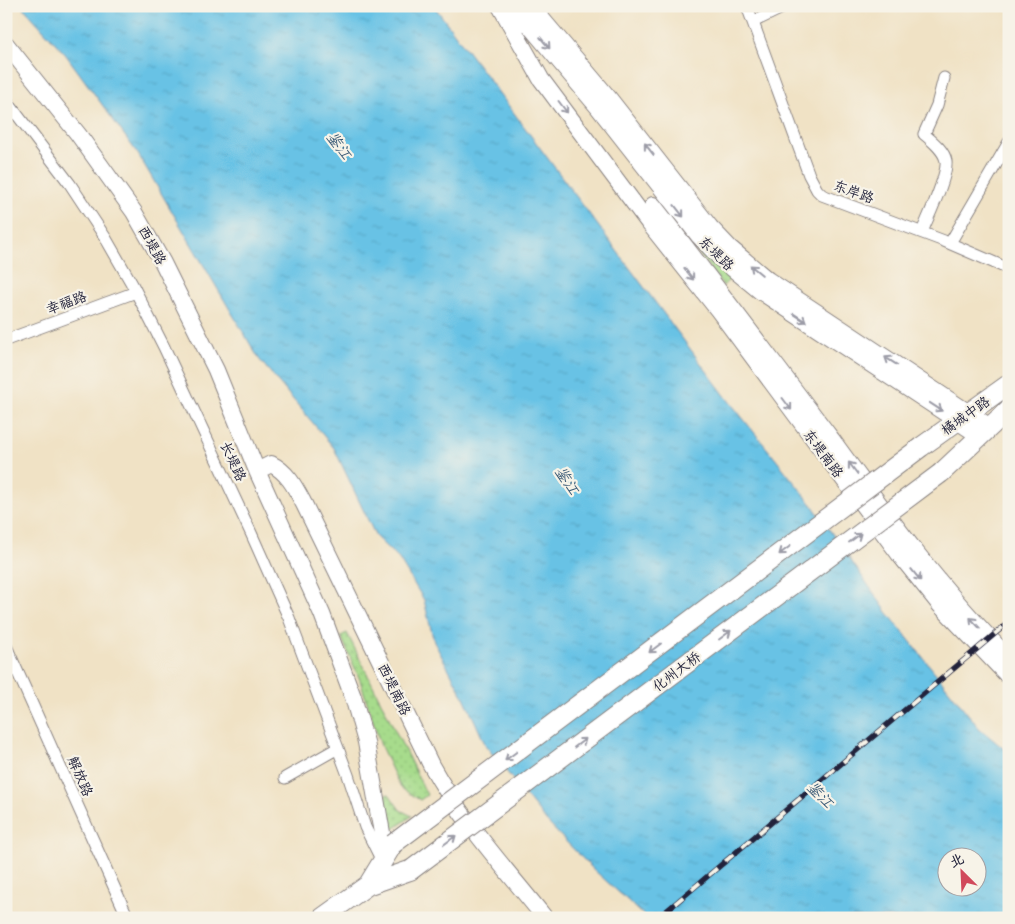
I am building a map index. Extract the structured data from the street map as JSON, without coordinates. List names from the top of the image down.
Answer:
{
  "streets": {
    "main road": [
      "西堤路",
      "东堤路",
      "橘城中路",
      "东堤南路",
      "化州大桥",
      "西堤南路"
    ],
    "street": [
      "东岸路",
      "幸福路",
      "长堤路",
      "解放路"
    ]
  },
  "crossings": [
    ["西堤路", "橘城中路"],
    ["西堤路", "长堤路"],
    ["西堤路", "西堤南路"],
    ["东堤路", "橘城中路"],
    ["幸福路", "长堤路"],
    ["橘城中路", "长堤路"],
    ["橘城中路", "化州大桥"]
  ],
  "one_way": ["橘城中路", "化州大桥"],
  "water": ["鉴江"],
  "north": "top left"
}
